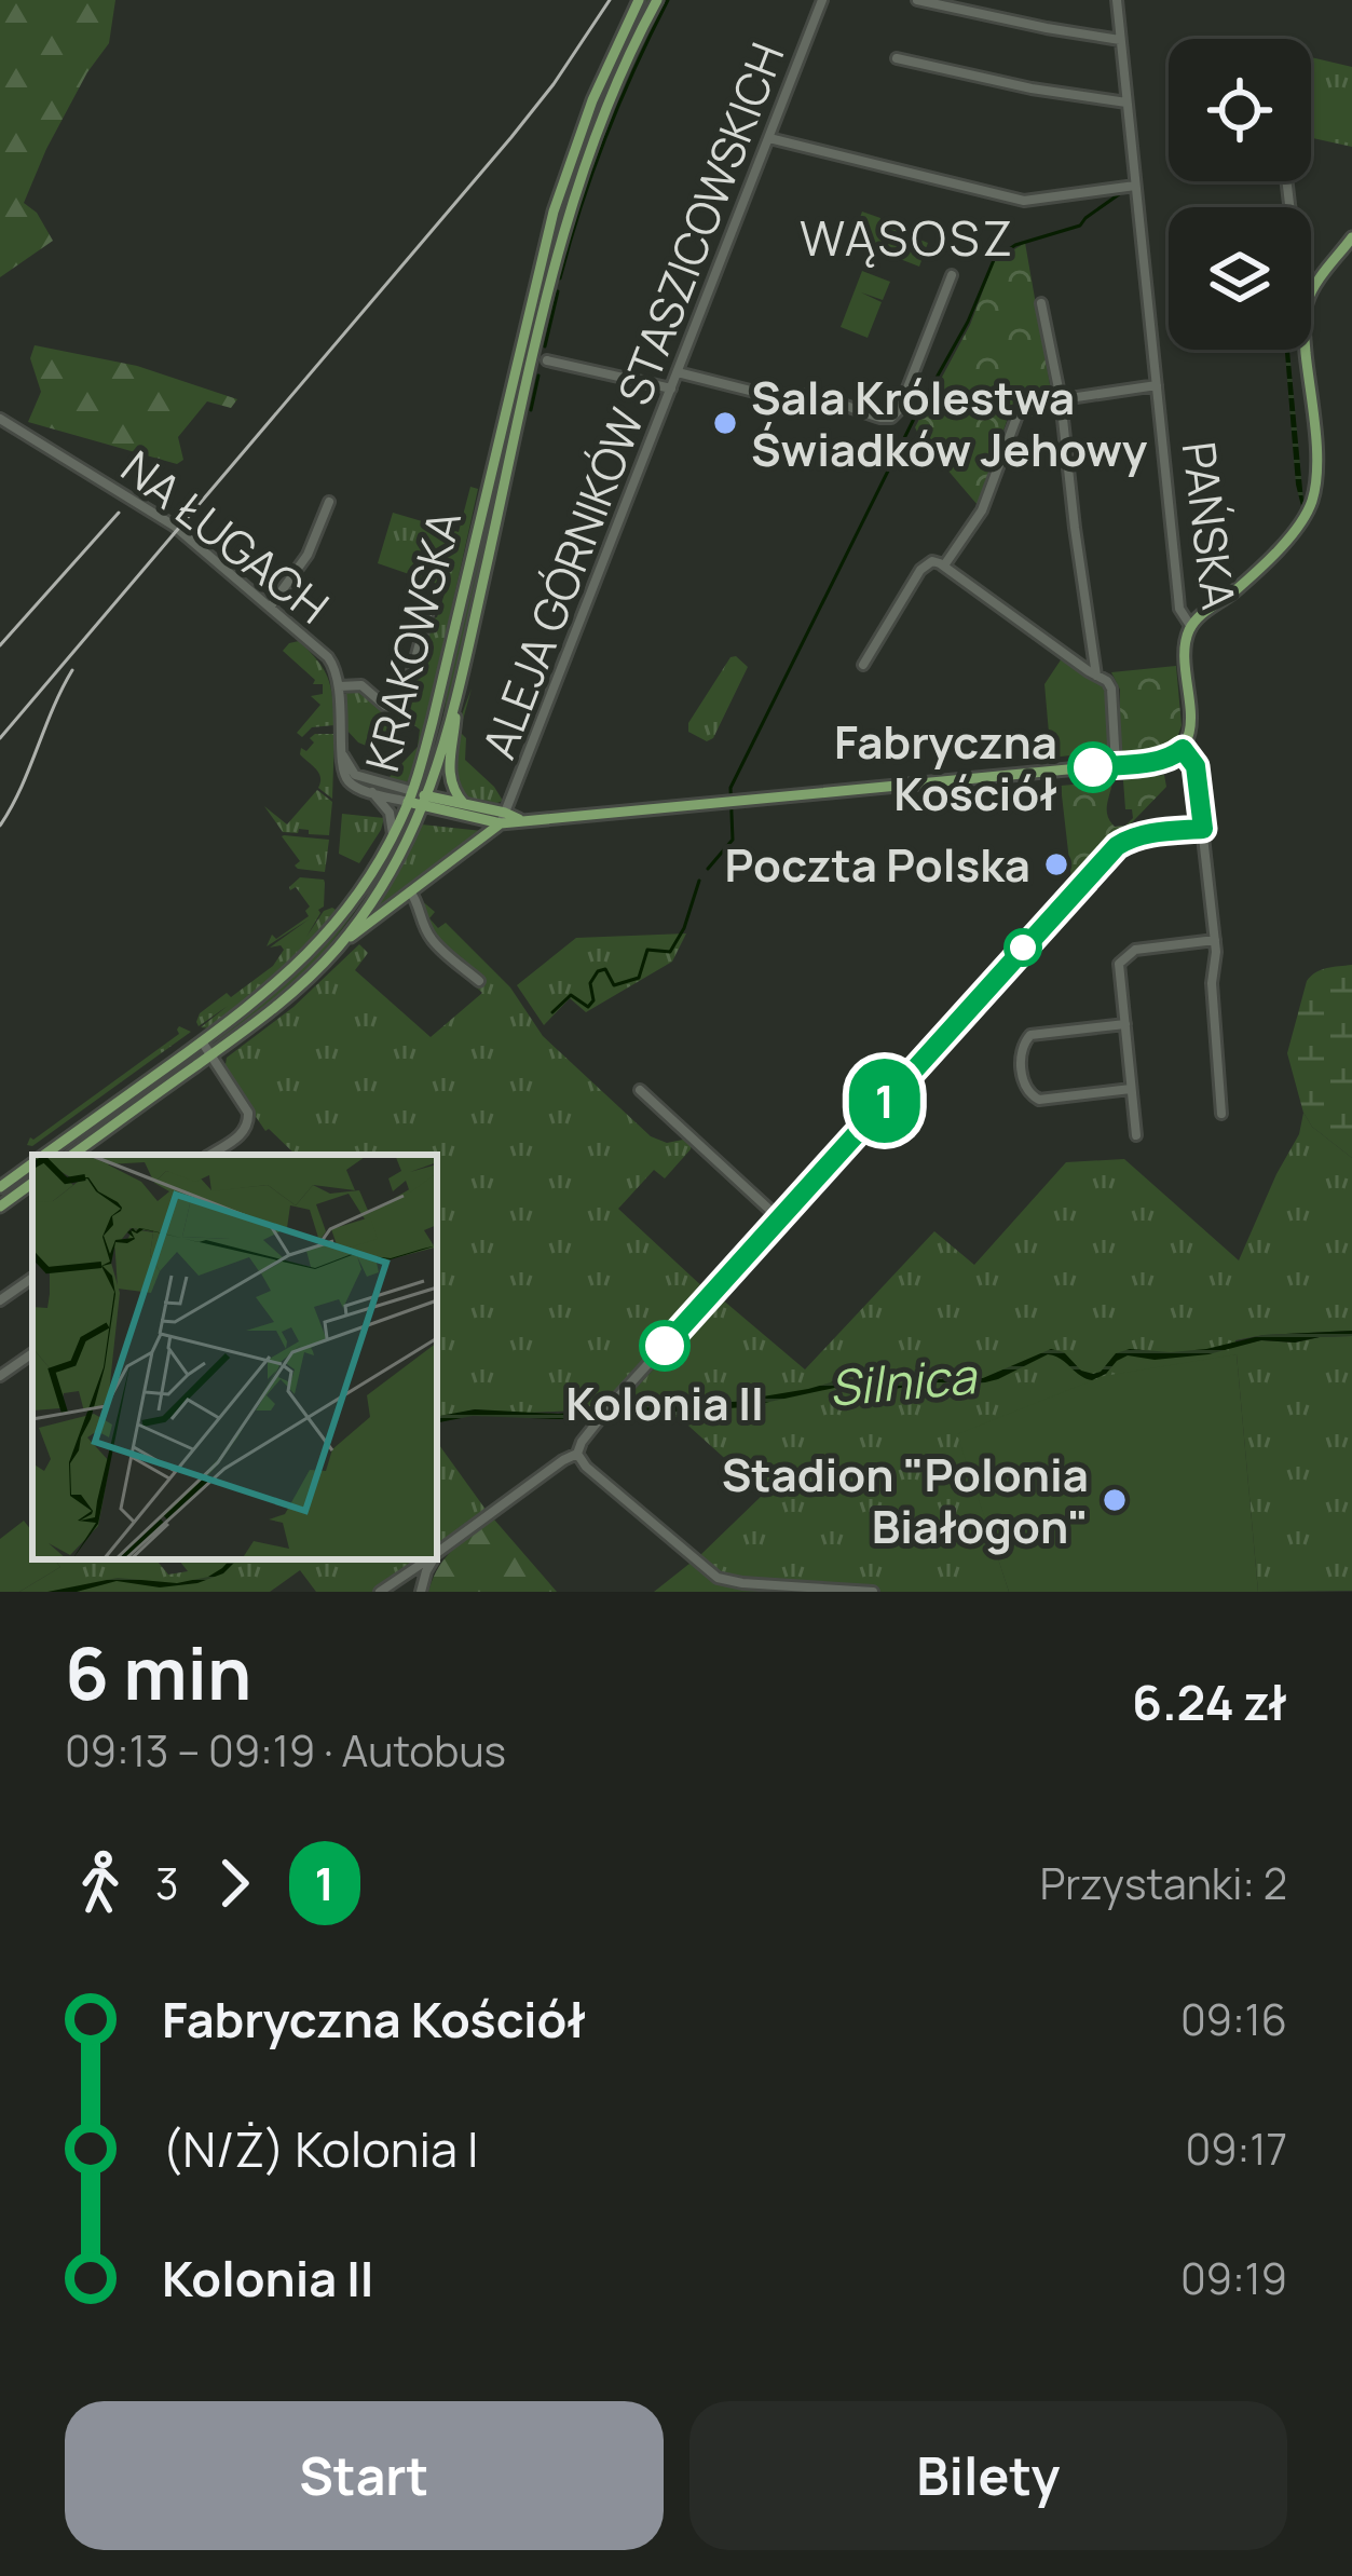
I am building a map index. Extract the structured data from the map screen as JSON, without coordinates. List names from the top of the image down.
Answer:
{
  "streets": {
    "main road": ["PAŃSKA", "KRAKOWSKA"],
    "street": ["ALEJA GÓRNIKÓW STASZICOWSKICH", "NA ŁUGACH"]
  },
  "districts": ["WĄSOSZ"],
  "water": ["Silnica"],
  "places": [
    "Sala Królestwa Świadków Jehowy",
    "Fabryczna Kościół",
    "Poczta Polska",
    "Kolonia II",
    "Stadion \"Polonia Białogon\""
  ],
  "lines": ["bus line 1"],
  "page": {
    "on_map": "1",
    "heading": ["6 min", "09:13 – 09:19 · Autobus", "6.24 zł"],
    "legs": ["3", "1", "Przystanki: 2"],
    "list": [
      {
        "name": "Fabryczna Kościół",
        "value": "09:16"
      },
      {
        "name": "(N/Ż) Kolonia I",
        "value": "09:17"
      },
      {
        "name": "Kolonia II",
        "value": "09:19"
      }
    ],
    "buttons": ["Start", "Bilety"]
  }
}
